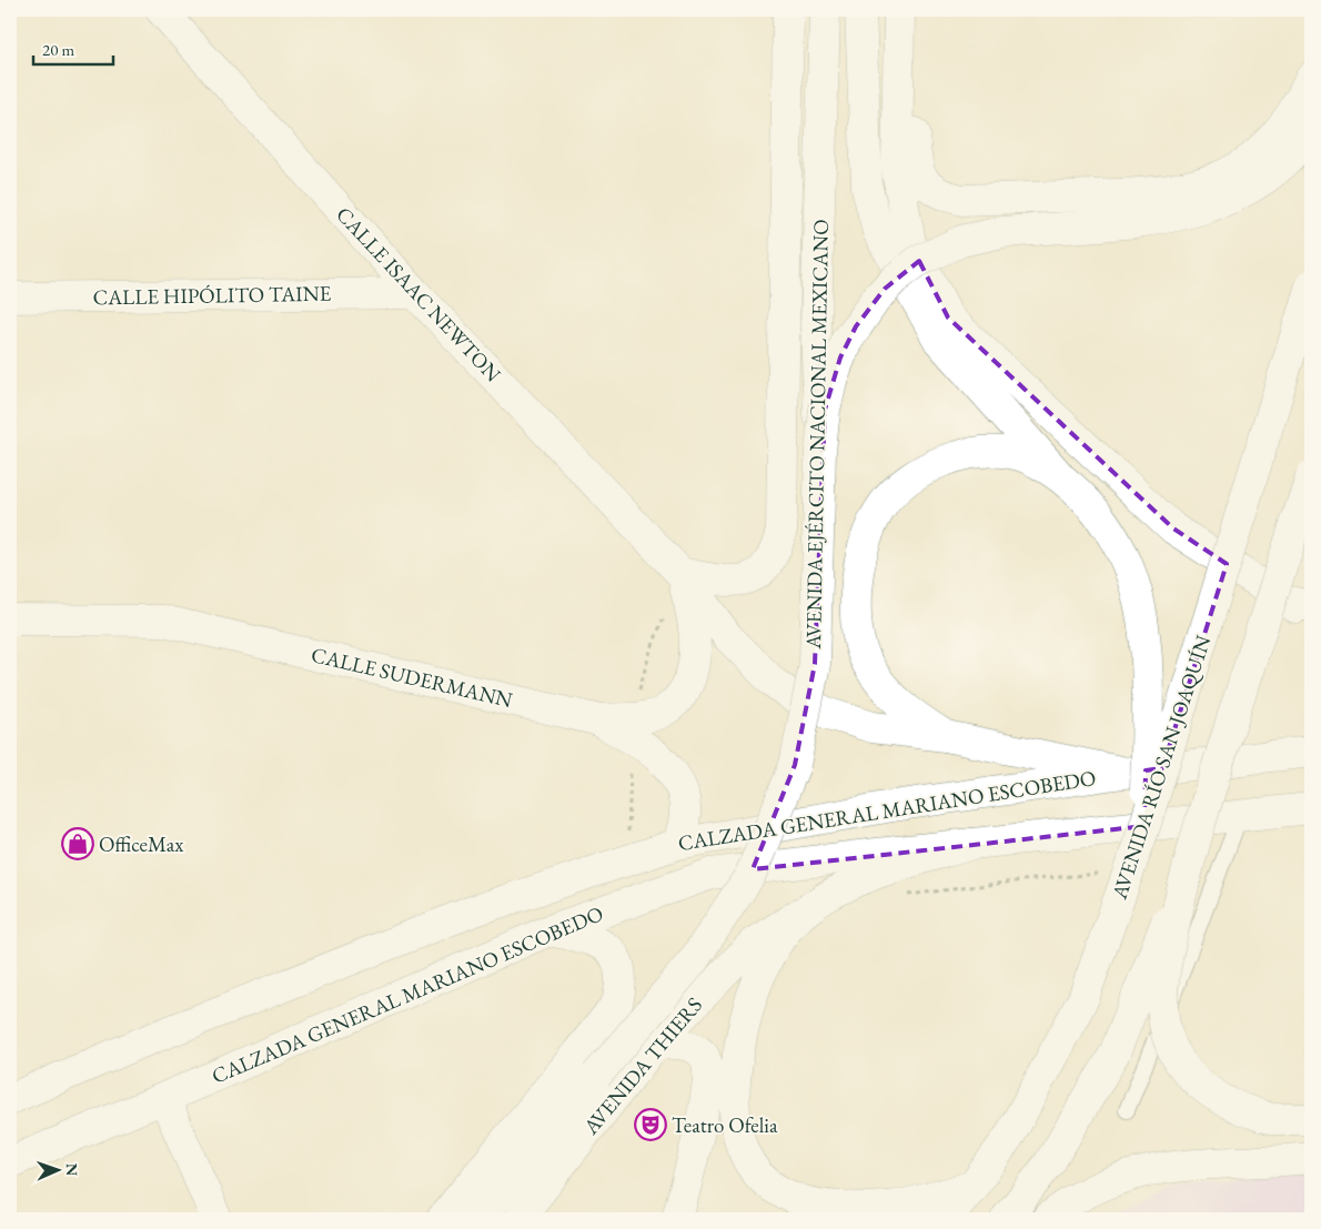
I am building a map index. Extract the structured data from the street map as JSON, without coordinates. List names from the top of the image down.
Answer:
{
  "streets": {
    "main road": [
      "CALLE ISAAC NEWTON",
      "CALLE HIPÓLITO TAINE",
      "AVENIDA EJÉRCITO NACIONAL MEXICANO",
      "CALLE SUDERMANN",
      "AVENIDA RÍO SAN JOAQUÍN",
      "CALZADA GENERAL MARIANO ESCOBEDO",
      "AVENIDA THIERS"
    ]
  },
  "crossings": [
    ["CALLE ISAAC NEWTON", "CALLE HIPÓLITO TAINE"],
    ["CALLE ISAAC NEWTON", "AVENIDA EJÉRCITO NACIONAL MEXICANO"],
    ["CALLE ISAAC NEWTON", "CALZADA GENERAL MARIANO ESCOBEDO"],
    ["CALLE SUDERMANN", "CALZADA GENERAL MARIANO ESCOBEDO"],
    ["CALZADA GENERAL MARIANO ESCOBEDO", "AVENIDA THIERS"]
  ],
  "places": {
    "shop": ["OfficeMax"],
    "theatre": ["Teatro Ofelia"]
  },
  "scale_bar": "20 m",
  "north": "right"
}
